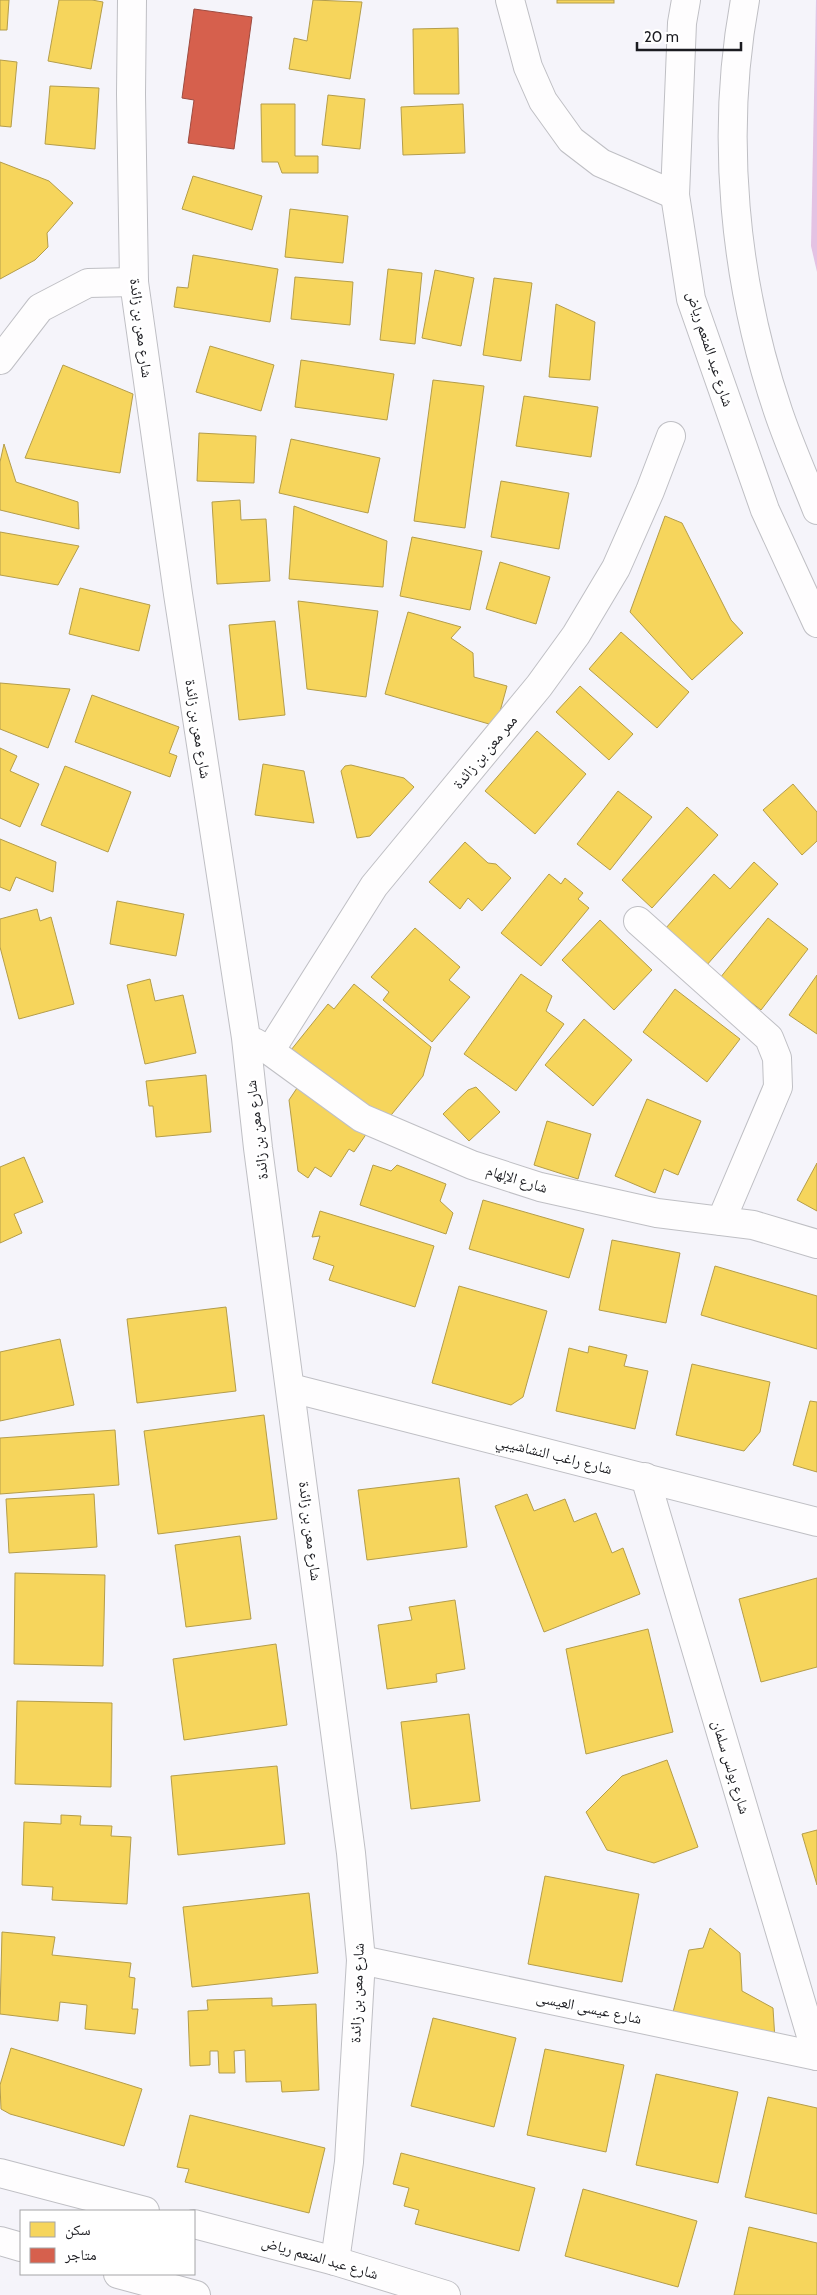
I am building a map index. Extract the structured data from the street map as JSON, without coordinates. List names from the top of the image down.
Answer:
{
  "streets": {
    "street": [
      "شارع معن بن زائدة",
      "شارع عبد المنعم رياض",
      "ممر معن بن زائدة",
      "شارع الإلهام",
      "شارع راغب النشاشيبي",
      "شارع بولس سلمان",
      "شارع عيسى العيسى"
    ]
  },
  "crossings": [
    ["شارع معن بن زائدة", "شارع عبد المنعم رياض"],
    ["شارع معن بن زائدة", "شارع الإلهام"],
    ["شارع معن بن زائدة", "شارع راغب النشاشيبي"],
    ["شارع معن بن زائدة", "شارع عيسى العيسى"],
    ["ممر معن بن زائدة", "شارع الإلهام"],
    ["شارع راغب النشاشيبي", "شارع بولس سلمان"],
    ["شارع بولس سلمان", "شارع عيسى العيسى"]
  ],
  "legend": ["سكن", "متاجر"],
  "scale_bar": "20 m"
}
